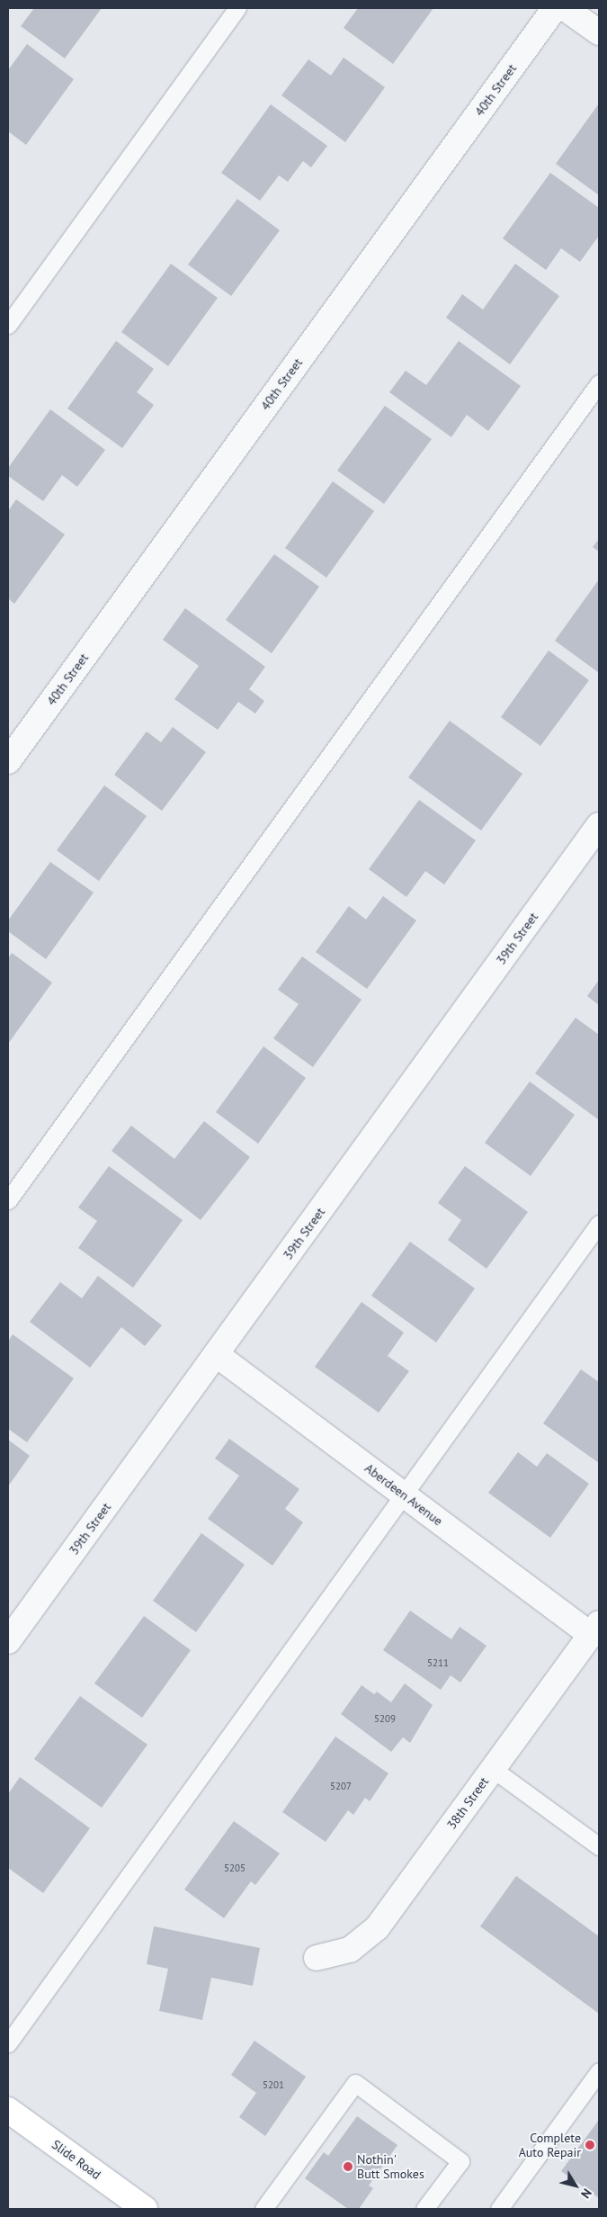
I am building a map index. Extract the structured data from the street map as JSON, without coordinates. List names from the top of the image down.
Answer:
{
  "streets": {
    "main road": ["Slide Road"],
    "street": [
      "40th Street",
      "39th Street",
      "Aberdeen Avenue",
      "38th Street"
    ]
  },
  "crossings": [
    ["39th Street", "Aberdeen Avenue"],
    ["Aberdeen Avenue", "38th Street"]
  ],
  "places": ["Complete Auto Repair", "Nothin' Butt Smokes"],
  "house_numbers": [
    "5211",
    "5209",
    "5207",
    "5205",
    "5201"
  ],
  "north": "bottom right"
}
